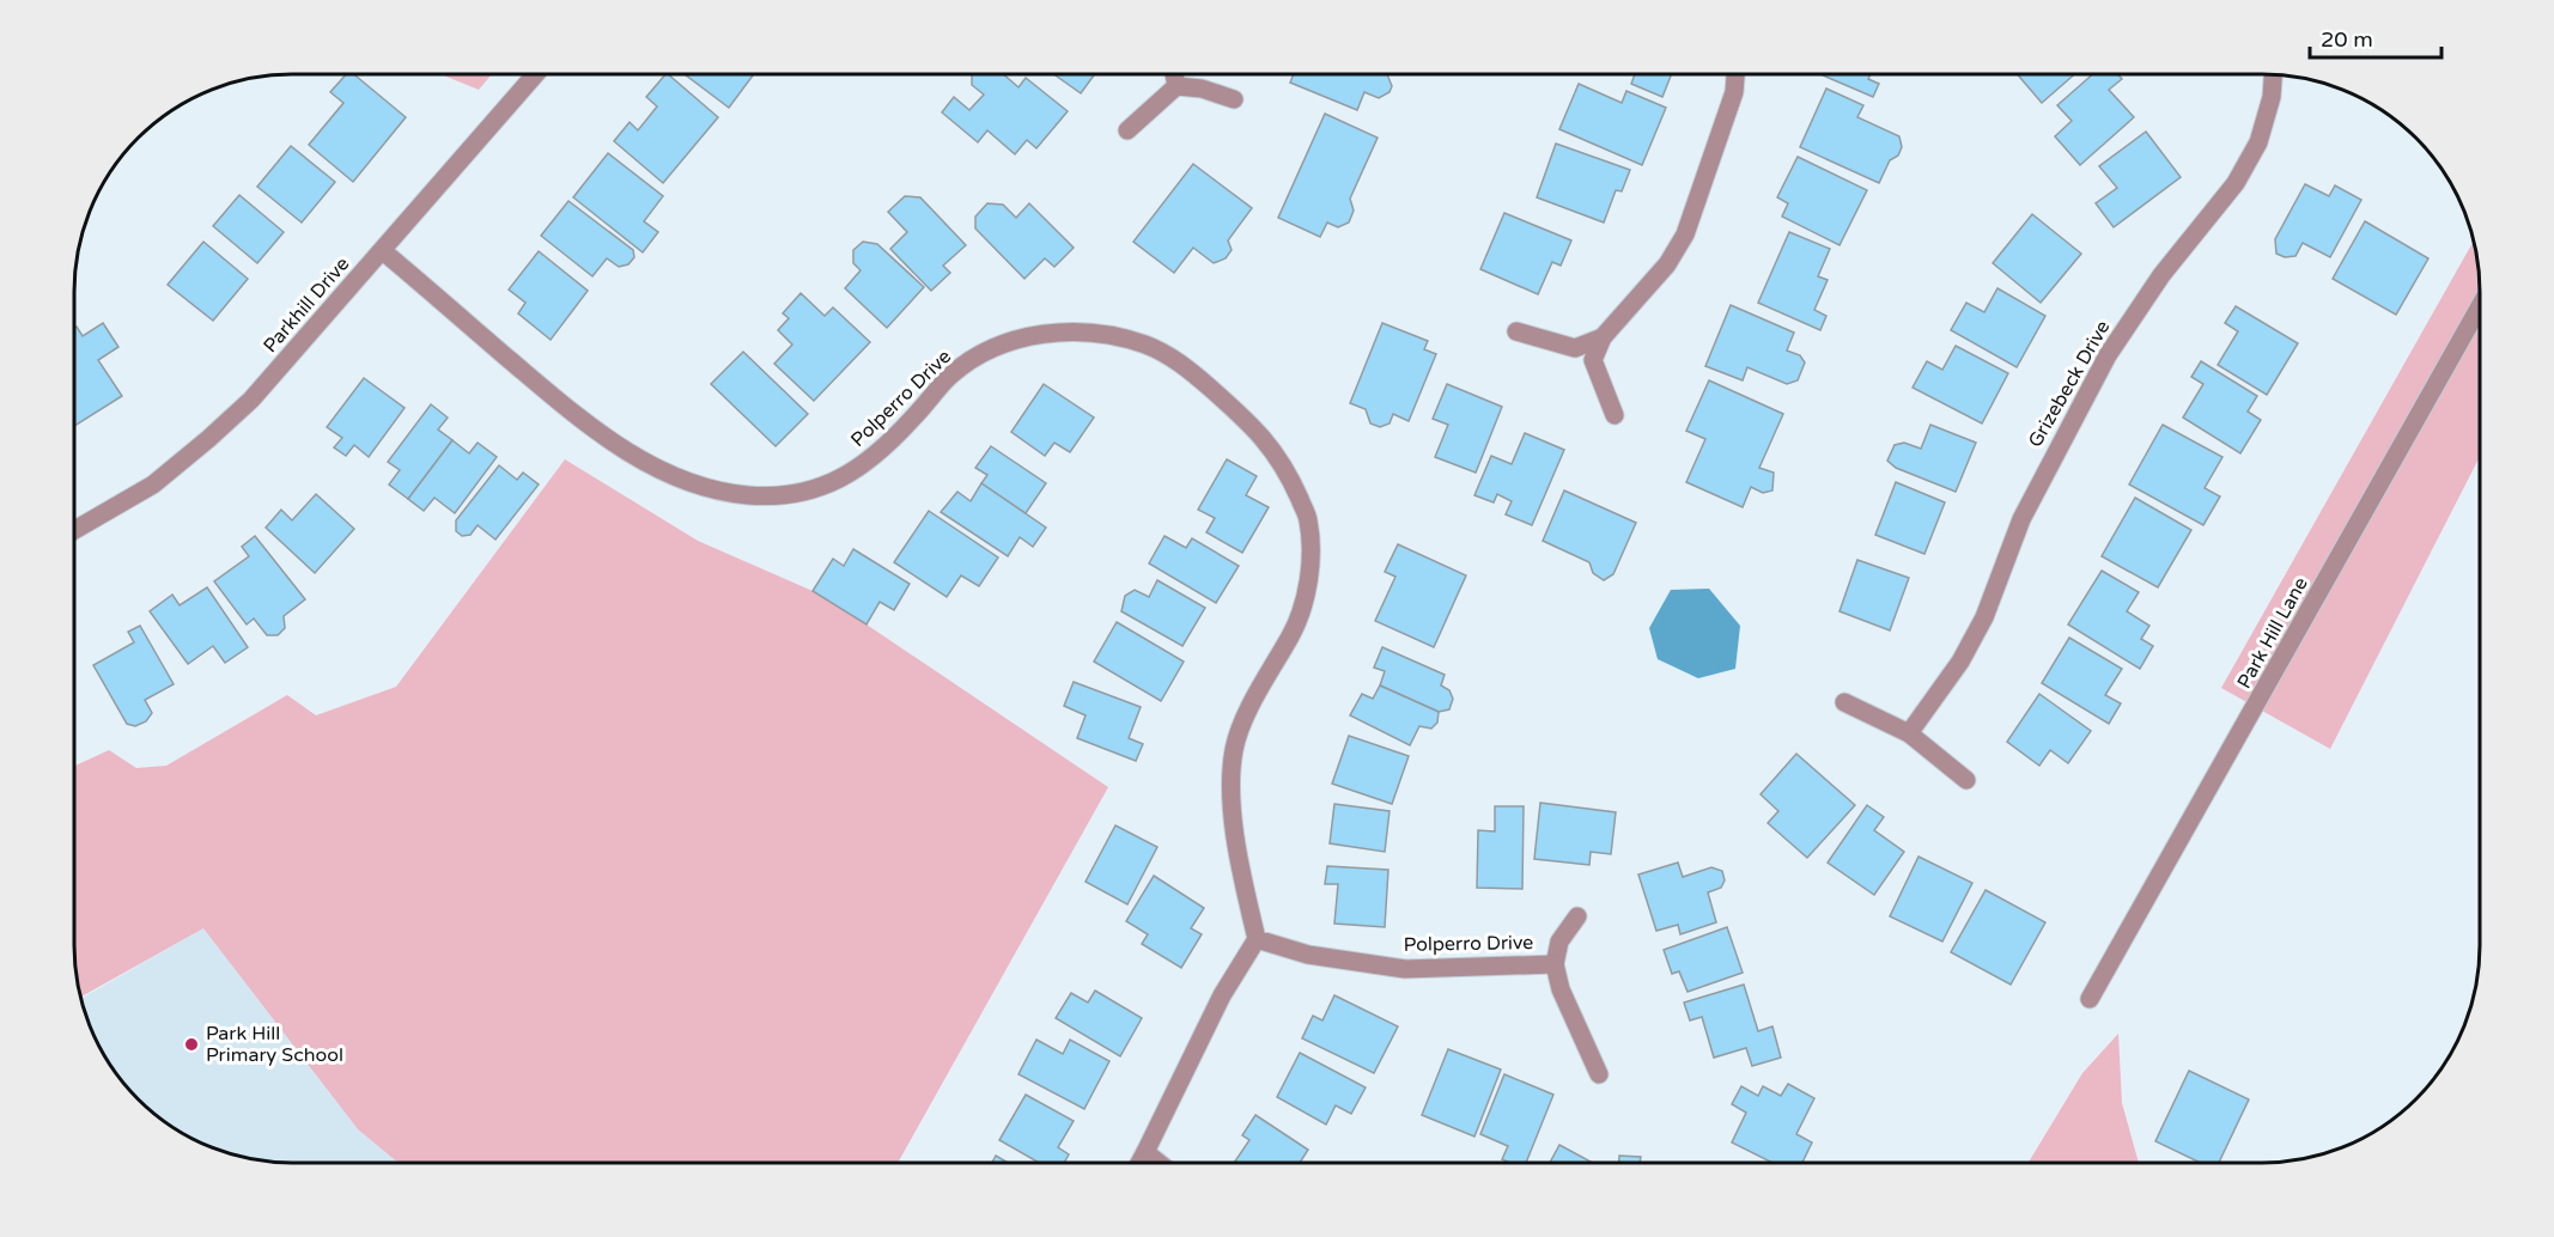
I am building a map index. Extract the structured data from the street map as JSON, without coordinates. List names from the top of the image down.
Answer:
{
  "streets": {
    "street": [
      "Parkhill Drive",
      "Grizebeck Drive",
      "Polperro Drive",
      "Park Hill Lane"
    ]
  },
  "crossings": [
    ["Parkhill Drive", "Polperro Drive"]
  ],
  "places": ["Park Hill Primary School"],
  "scale_bar": "20 m"
}
